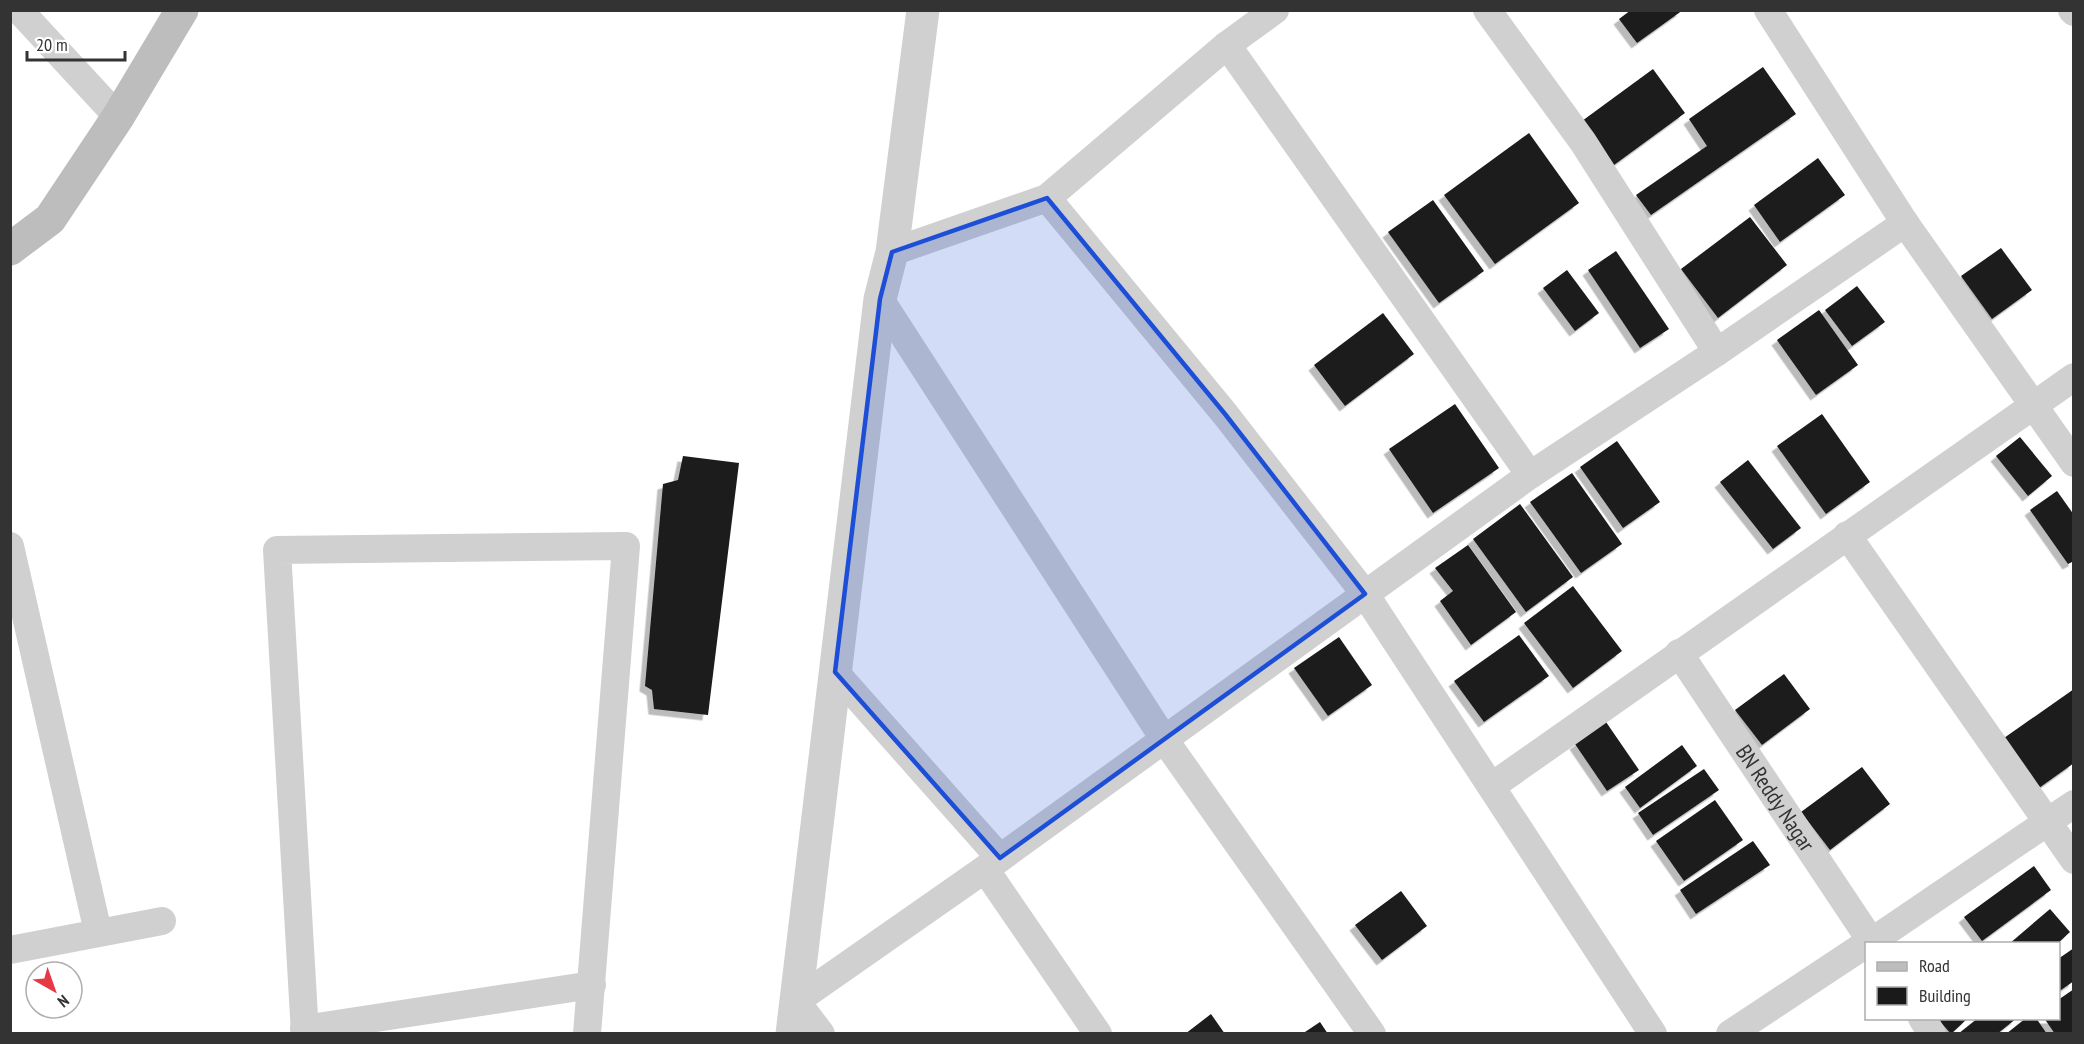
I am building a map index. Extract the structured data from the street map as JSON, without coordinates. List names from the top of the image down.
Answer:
{
  "streets": {
    "street": ["BN Reddy Nagar"]
  },
  "legend": ["Road", "Building"],
  "scale_bar": "20 m",
  "north": "bottom right"
}
